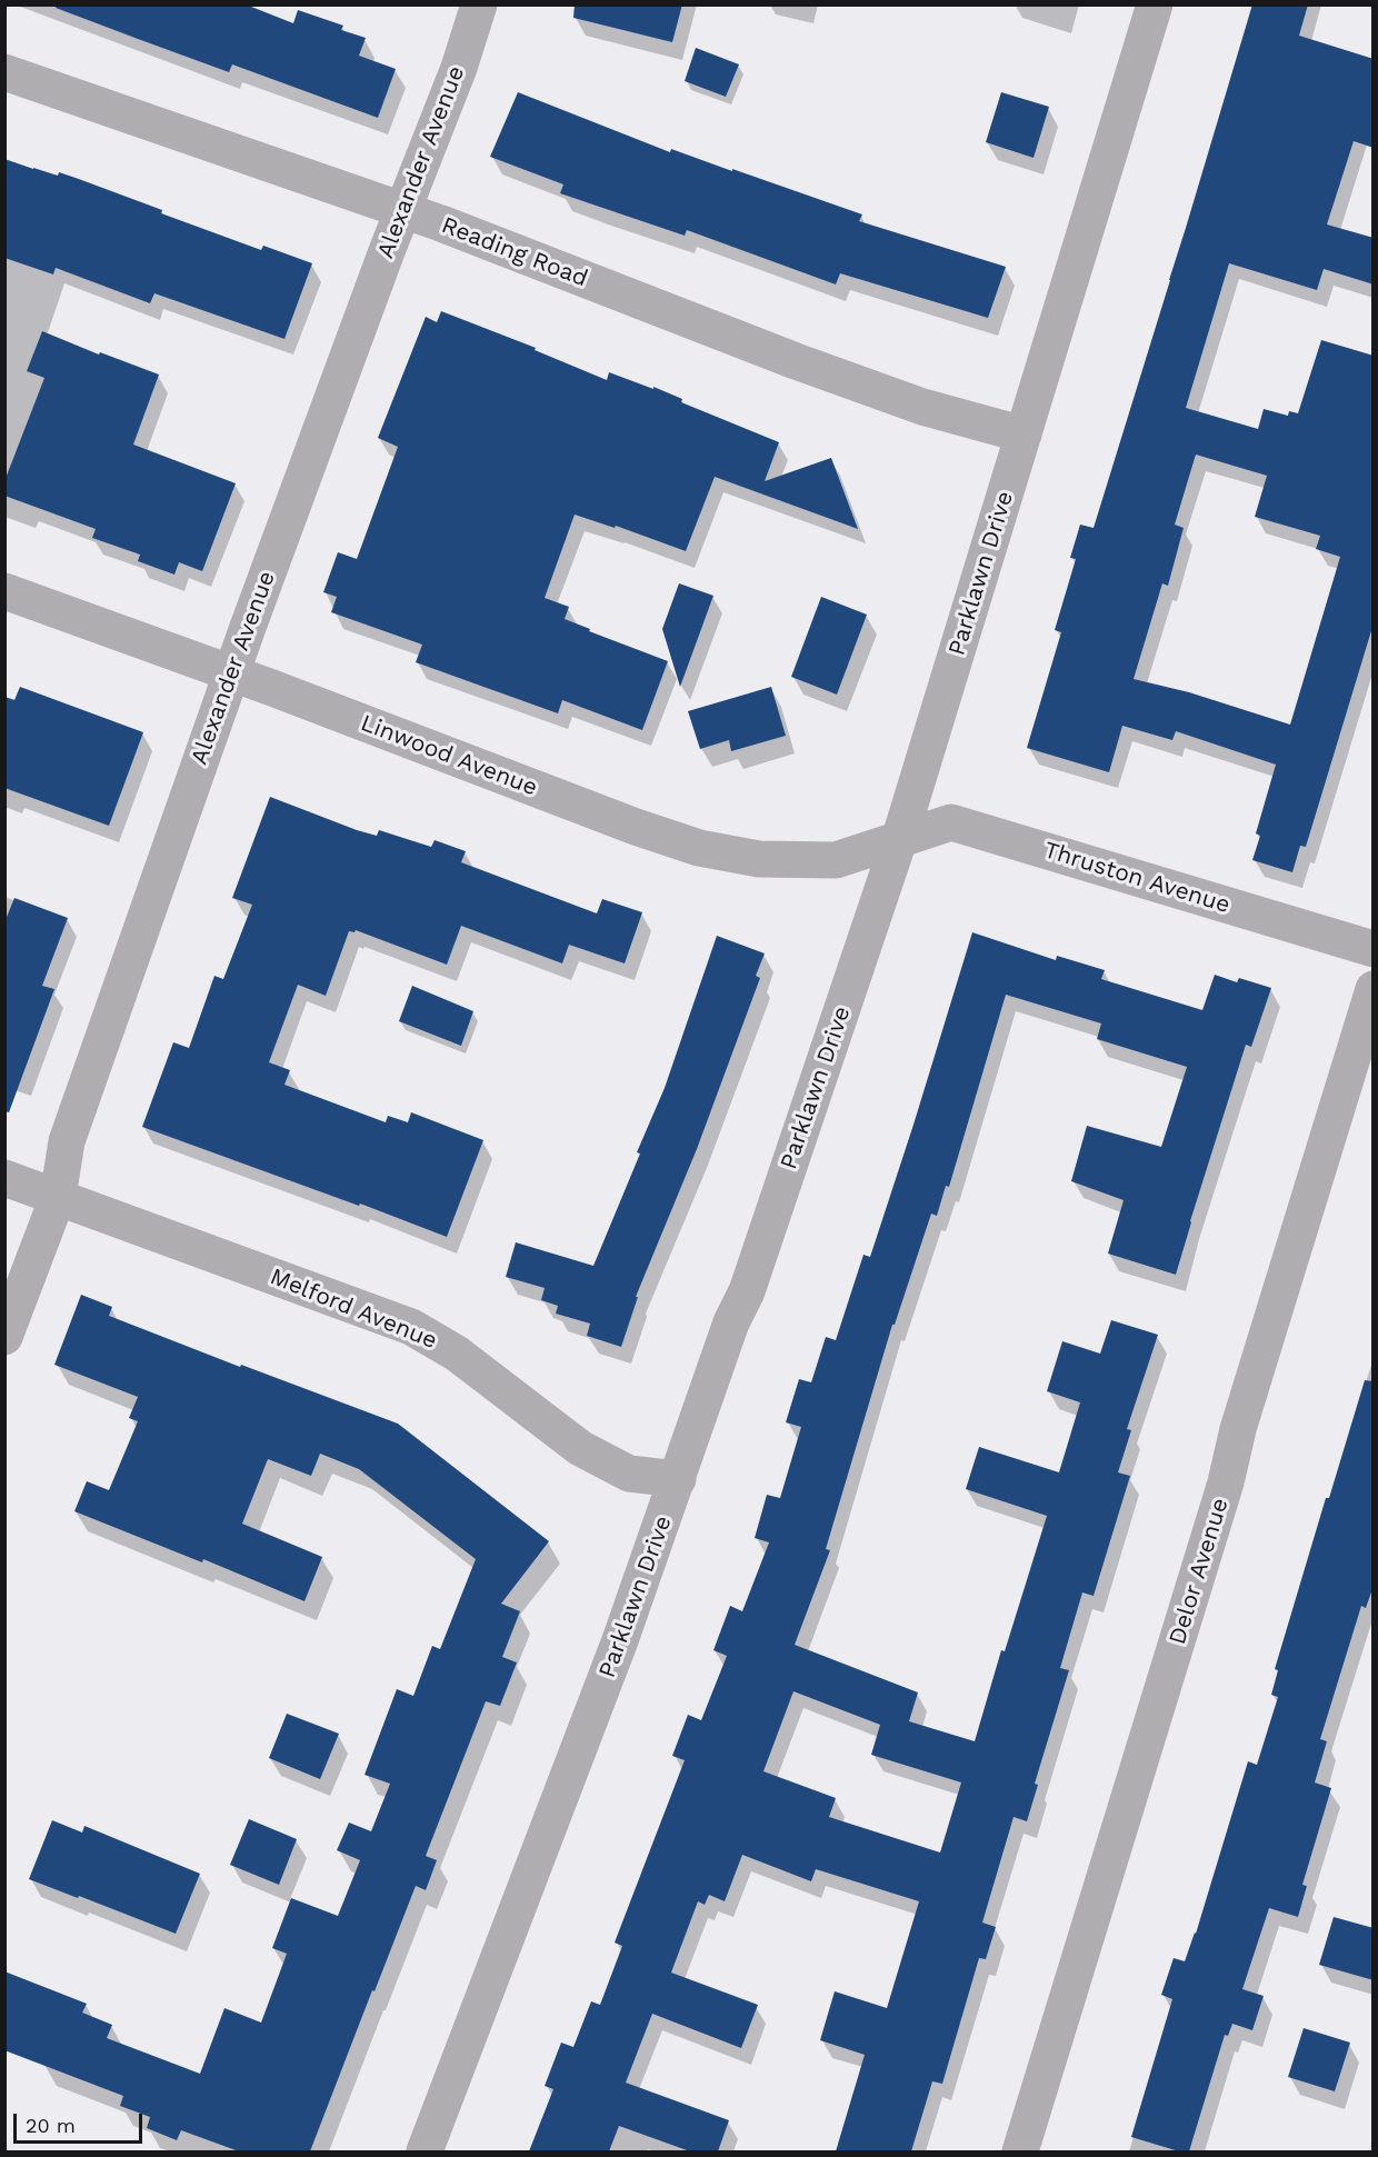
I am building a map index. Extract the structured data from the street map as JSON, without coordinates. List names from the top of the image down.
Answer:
{
  "streets": {
    "street": [
      "Alexander Avenue",
      "Reading Road",
      "Parklawn Drive",
      "Linwood Avenue",
      "Thruston Avenue",
      "Melford Avenue",
      "Delor Avenue"
    ]
  },
  "crossings": [
    ["Alexander Avenue", "Reading Road"],
    ["Alexander Avenue", "Linwood Avenue"],
    ["Alexander Avenue", "Melford Avenue"],
    ["Reading Road", "Parklawn Drive"],
    ["Parklawn Drive", "Linwood Avenue"],
    ["Parklawn Drive", "Thruston Avenue"],
    ["Parklawn Drive", "Melford Avenue"],
    ["Linwood Avenue", "Thruston Avenue"]
  ],
  "scale_bar": "20 m"
}
